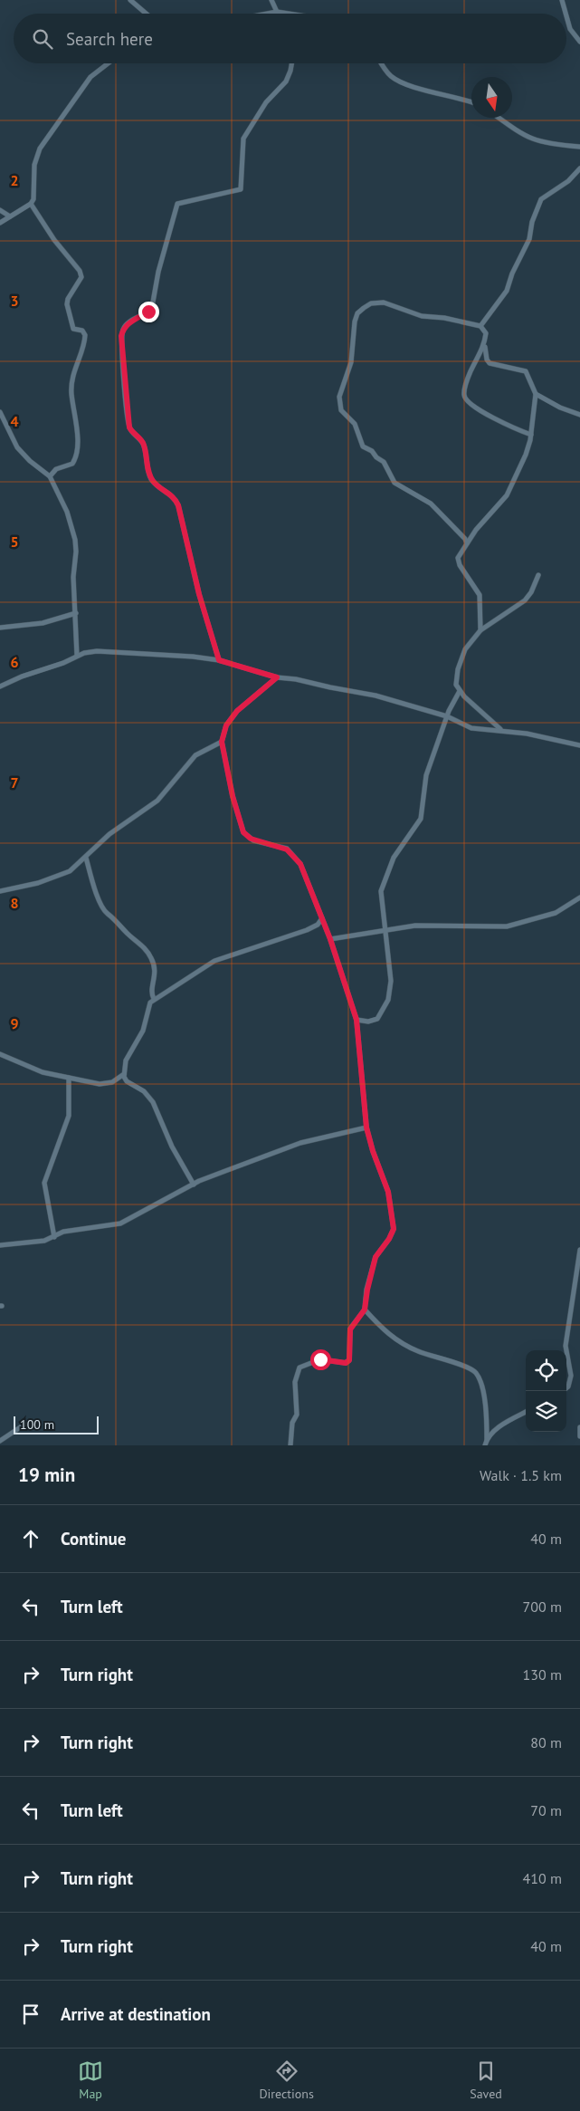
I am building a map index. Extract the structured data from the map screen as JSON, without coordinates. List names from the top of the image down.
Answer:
{
  "scale_bar": "100 m",
  "north": "bottom",
  "page": {
    "search": "Search here",
    "scale": "100 m",
    "heading": ["19 min", "Walk · 1.5 km"],
    "list": [
      ["Continue", "40 m"],
      ["Turn left", "700 m"],
      ["Turn right", "130 m"],
      ["Turn right", "80 m"],
      ["Turn left", "70 m"],
      ["Turn right", "410 m"],
      ["Turn right", "40 m"],
      "Arrive at destination"
    ],
    "nav": ["Map", "Directions", "Saved"]
  },
  "grid": {
    "rows": [
      "2",
      "3",
      "4",
      "5",
      "6",
      "7",
      "8",
      "9"
    ]
  }
}
